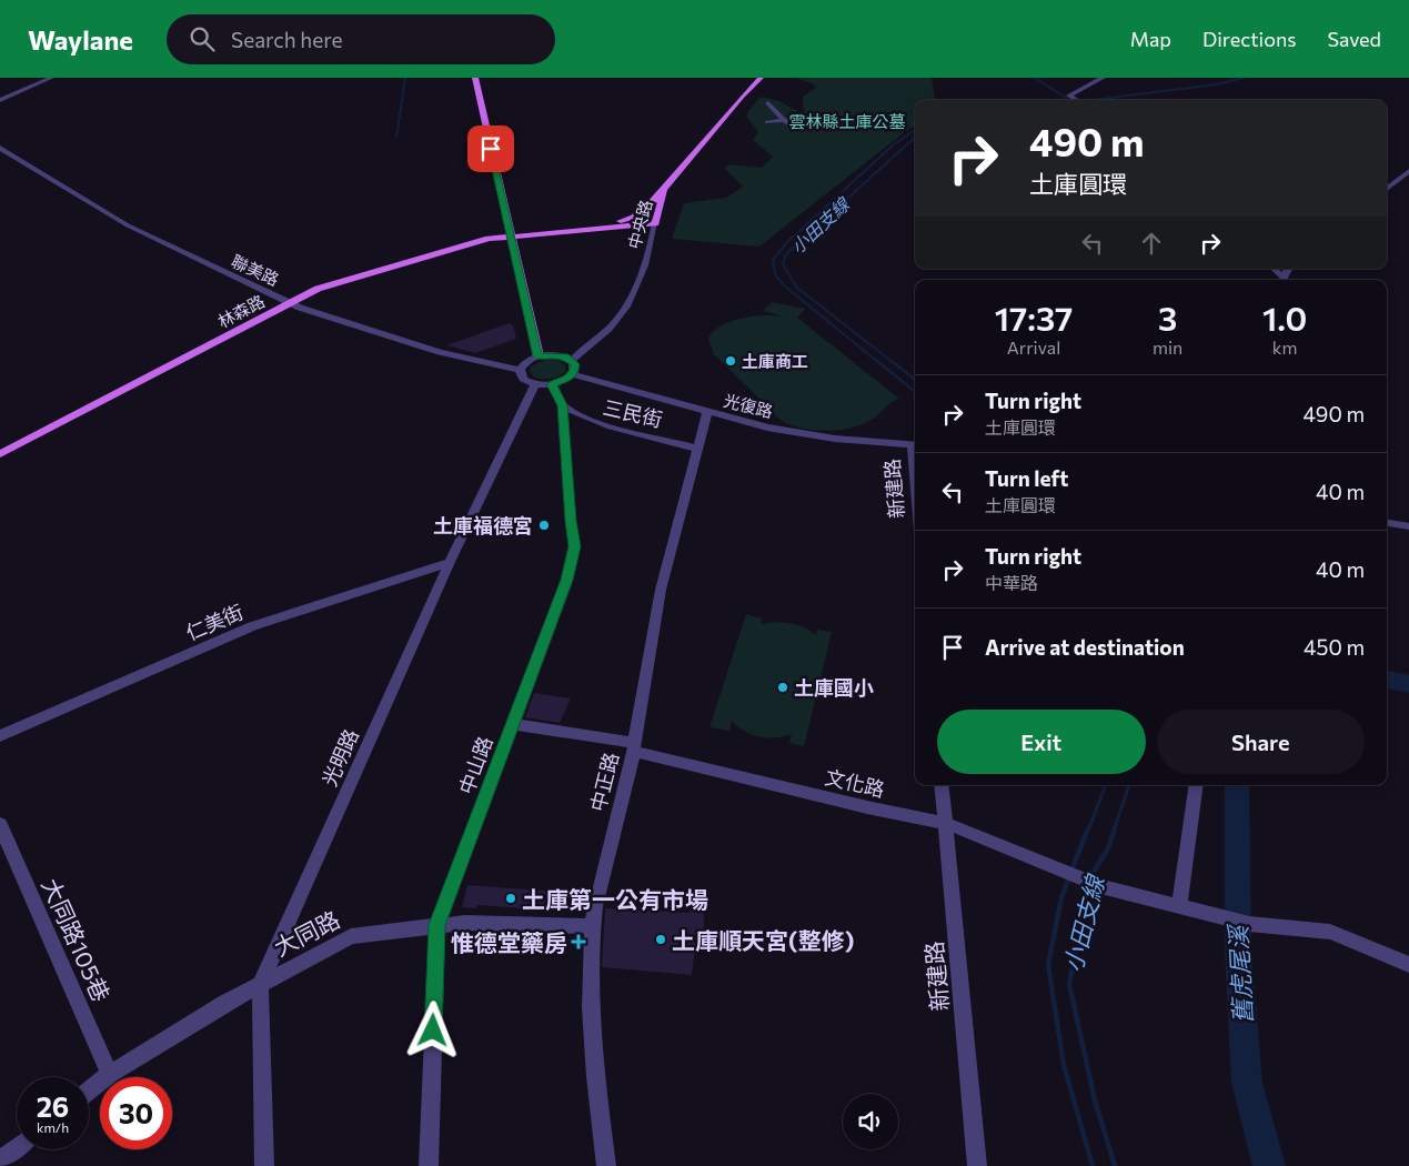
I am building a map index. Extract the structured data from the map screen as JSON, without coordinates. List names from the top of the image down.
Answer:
{
  "streets": {
    "main road": ["中央路", "林森路"],
    "street": [
      "聯美路",
      "光復路",
      "三民街",
      "新建路",
      "仁美街",
      "光明路",
      "中山路",
      "中正路",
      "文化路",
      "大同路",
      "大同路105巷"
    ]
  },
  "crossings": [
    ["中央路", "林森路"],
    ["聯美路", "林森路"],
    ["光復路", "中正路"],
    ["三民街", "中山路"],
    ["三民街", "中正路"],
    ["新建路", "文化路"],
    ["仁美街", "光明路"],
    ["光明路", "大同路"],
    ["中山路", "文化路"],
    ["中山路", "大同路"],
    ["中正路", "文化路"],
    ["中正路", "大同路"],
    ["大同路", "大同路105巷"]
  ],
  "water": ["小田支線", "舊虎尾溪"],
  "parks": ["雲林縣土庫公墓"],
  "places": {
    "other": [
      "土庫商工",
      "土庫福德宮",
      "土庫國小",
      "土庫第一公有市場",
      "土庫順天宮(整修)"
    ],
    "health": ["惟德堂藥房"]
  },
  "page": {
    "header": "Waylane",
    "search": "Search here",
    "nav": ["Map", "Directions", "Saved"],
    "turn": ["490 m", "土庫圓環"],
    "eta": [
      "17:37",
      "Arrival",
      "3",
      "min",
      "1.0",
      "km"
    ],
    "list": [
      {
        "name": "Turn right",
        "note": "土庫圓環",
        "value": "490 m"
      },
      {
        "name": "Turn left",
        "note": "土庫圓環",
        "value": "40 m"
      },
      {
        "name": "Turn right",
        "note": "中華路",
        "value": "40 m"
      },
      {
        "name": "Arrive at destination",
        "value": "450 m"
      }
    ],
    "buttons": ["Exit", "Share"],
    "speed": "26 km/h",
    "limit": "30"
  }
}
